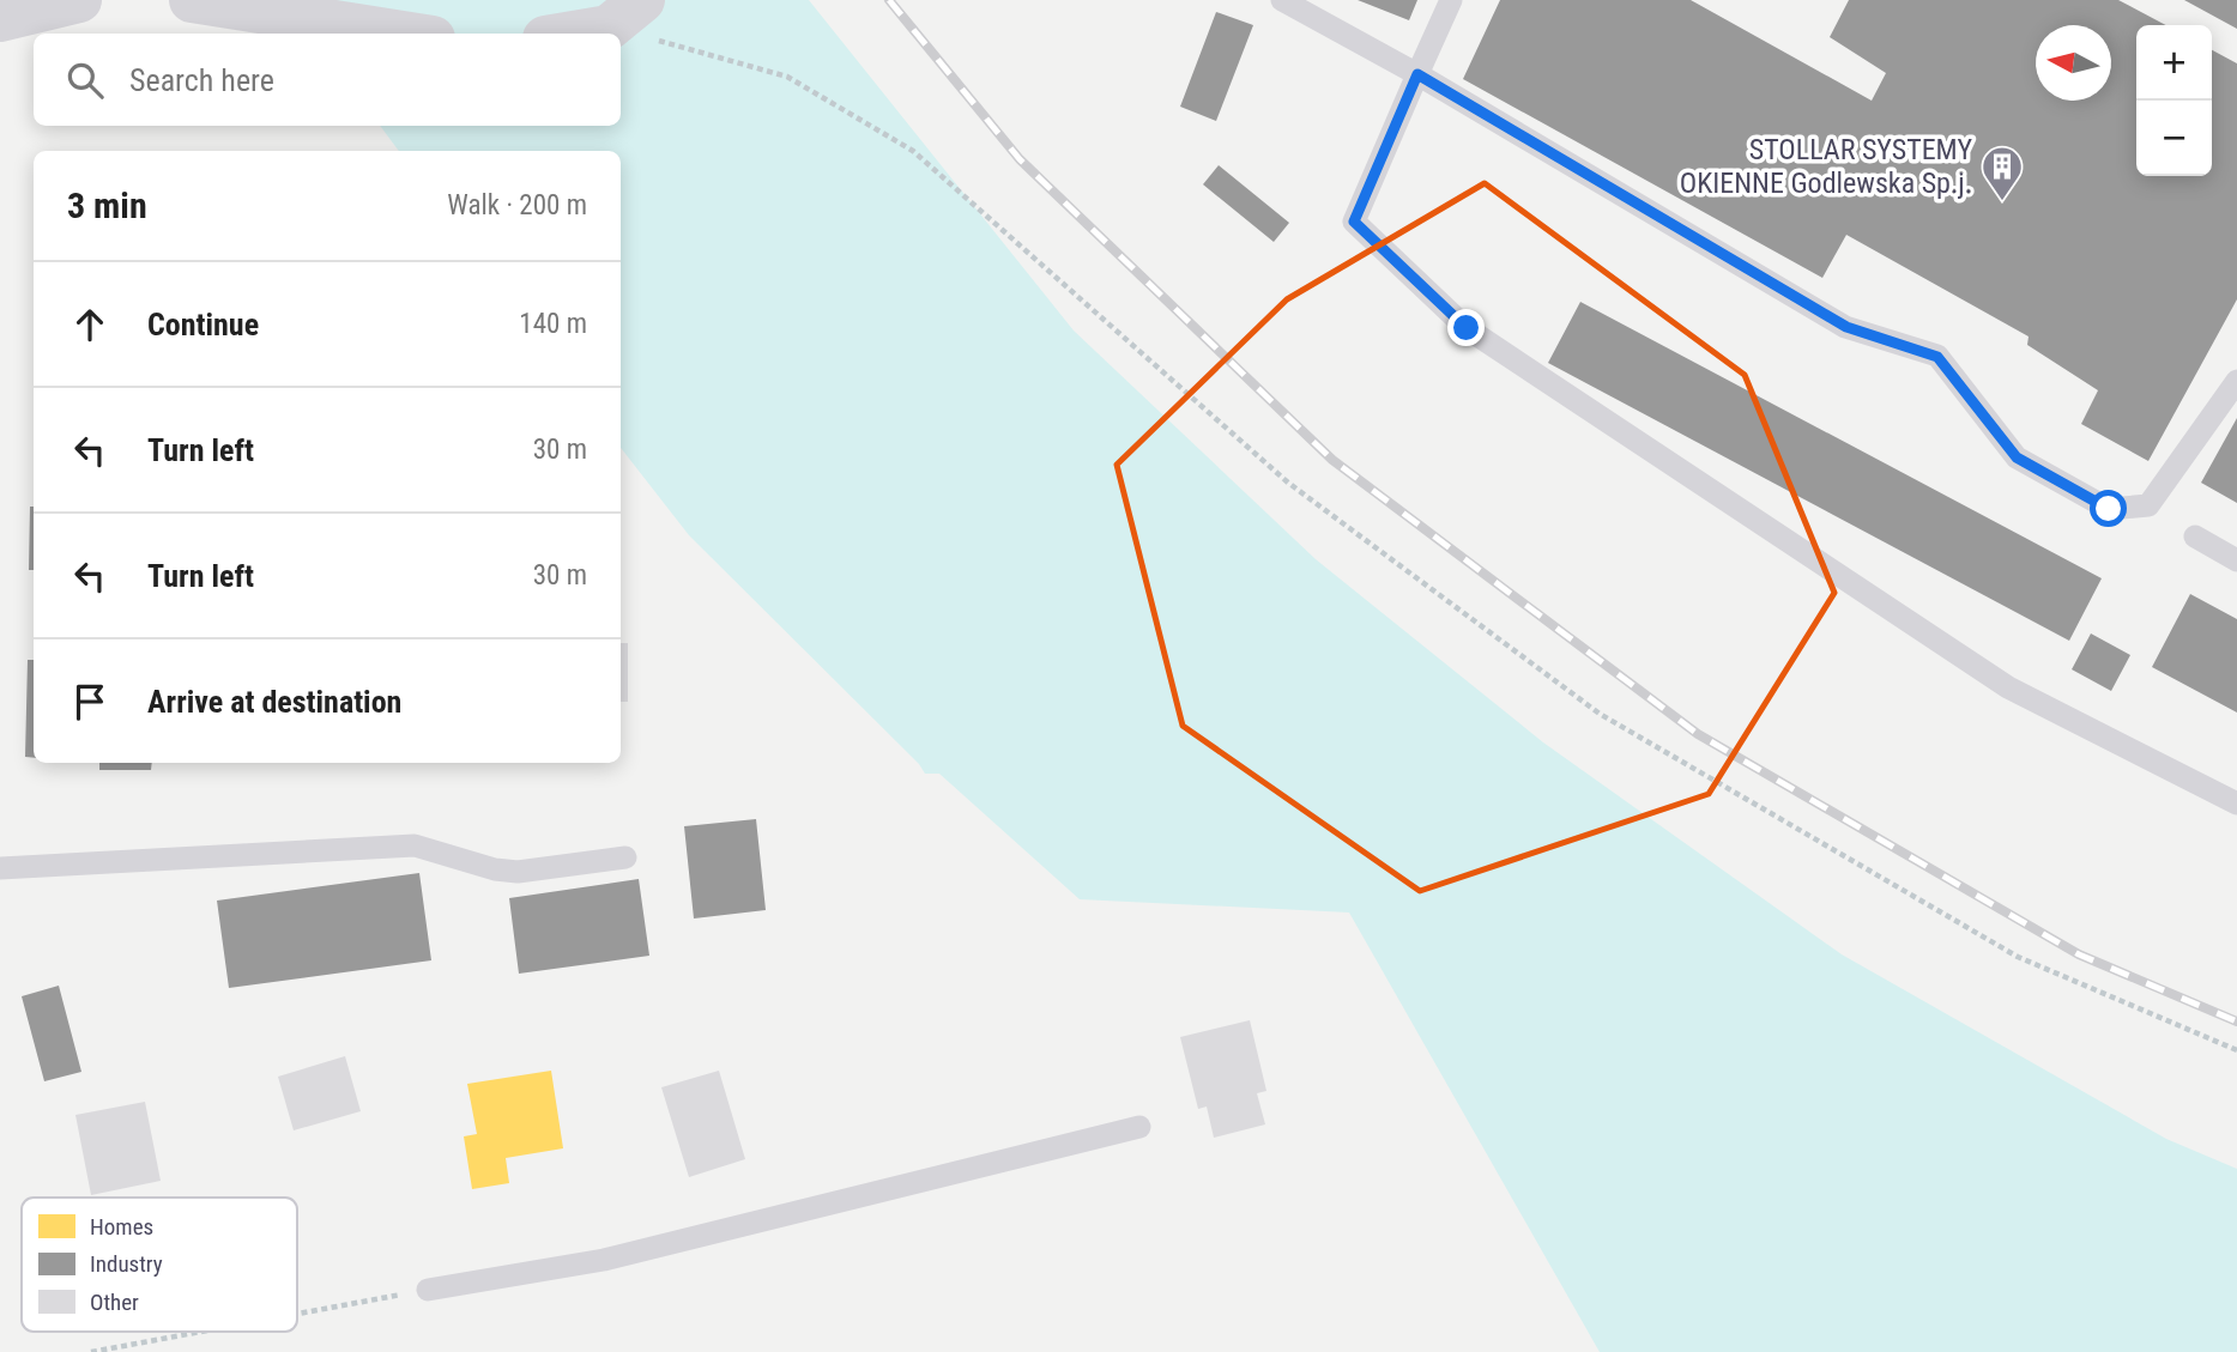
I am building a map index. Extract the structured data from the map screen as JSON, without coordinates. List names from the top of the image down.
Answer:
{
  "places": {
    "building": ["STOLLAR SYSTEMY OKIENNE Godlewska Sp.j."]
  },
  "legend": ["Homes", "Industry", "Other"],
  "north": "left",
  "page": {
    "map_buttons": ["+", "−"],
    "search": "Search here",
    "heading": ["3 min", "Walk · 200 m"],
    "list": [
      ["Continue", "140 m"],
      ["Turn left", "30 m"],
      ["Turn left", "30 m"],
      "Arrive at destination"
    ]
  }
}
